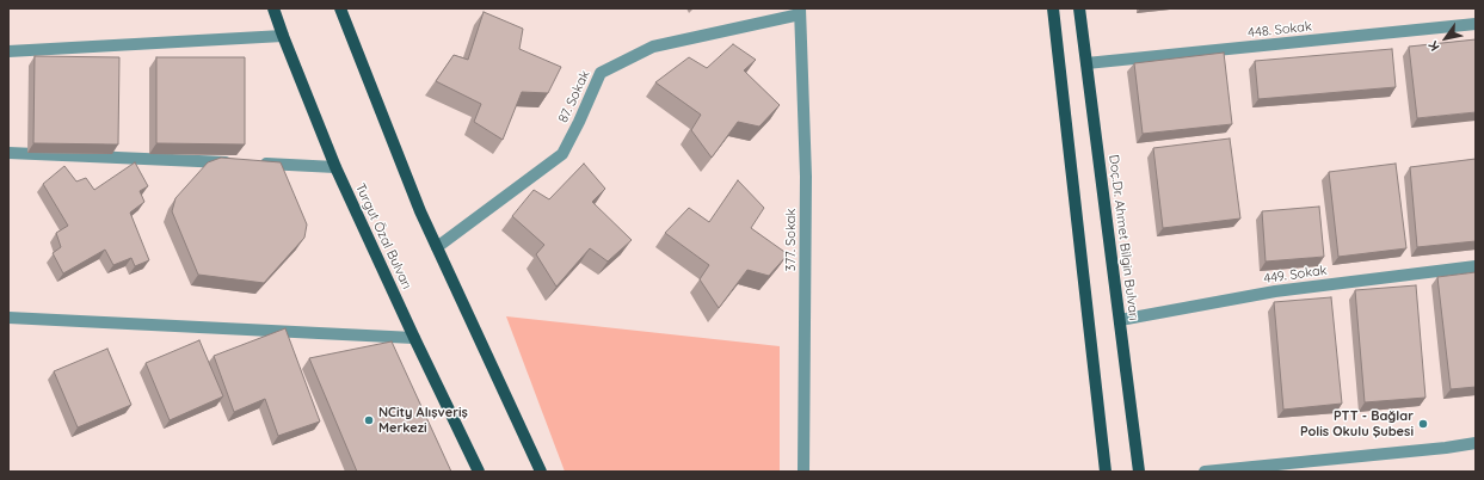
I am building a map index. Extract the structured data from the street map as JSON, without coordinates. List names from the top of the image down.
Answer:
{
  "streets": {
    "main road": ["Turgut Özal Bulvarı", "Doç.Dr. Ahmet Bilgin Bulvarı"],
    "street": [
      "448. Sokak",
      "87. Sokak",
      "377. Sokak",
      "449. Sokak"
    ]
  },
  "crossings": [
    ["448. Sokak", "Doç.Dr. Ahmet Bilgin Bulvarı"],
    ["87. Sokak", "377. Sokak"],
    ["Doç.Dr. Ahmet Bilgin Bulvarı", "449. Sokak"]
  ],
  "places": ["NCity Alışveriş Merkezi", "PTT - Bağlar Polis Okulu Şubesi"],
  "north": "bottom left"
}
